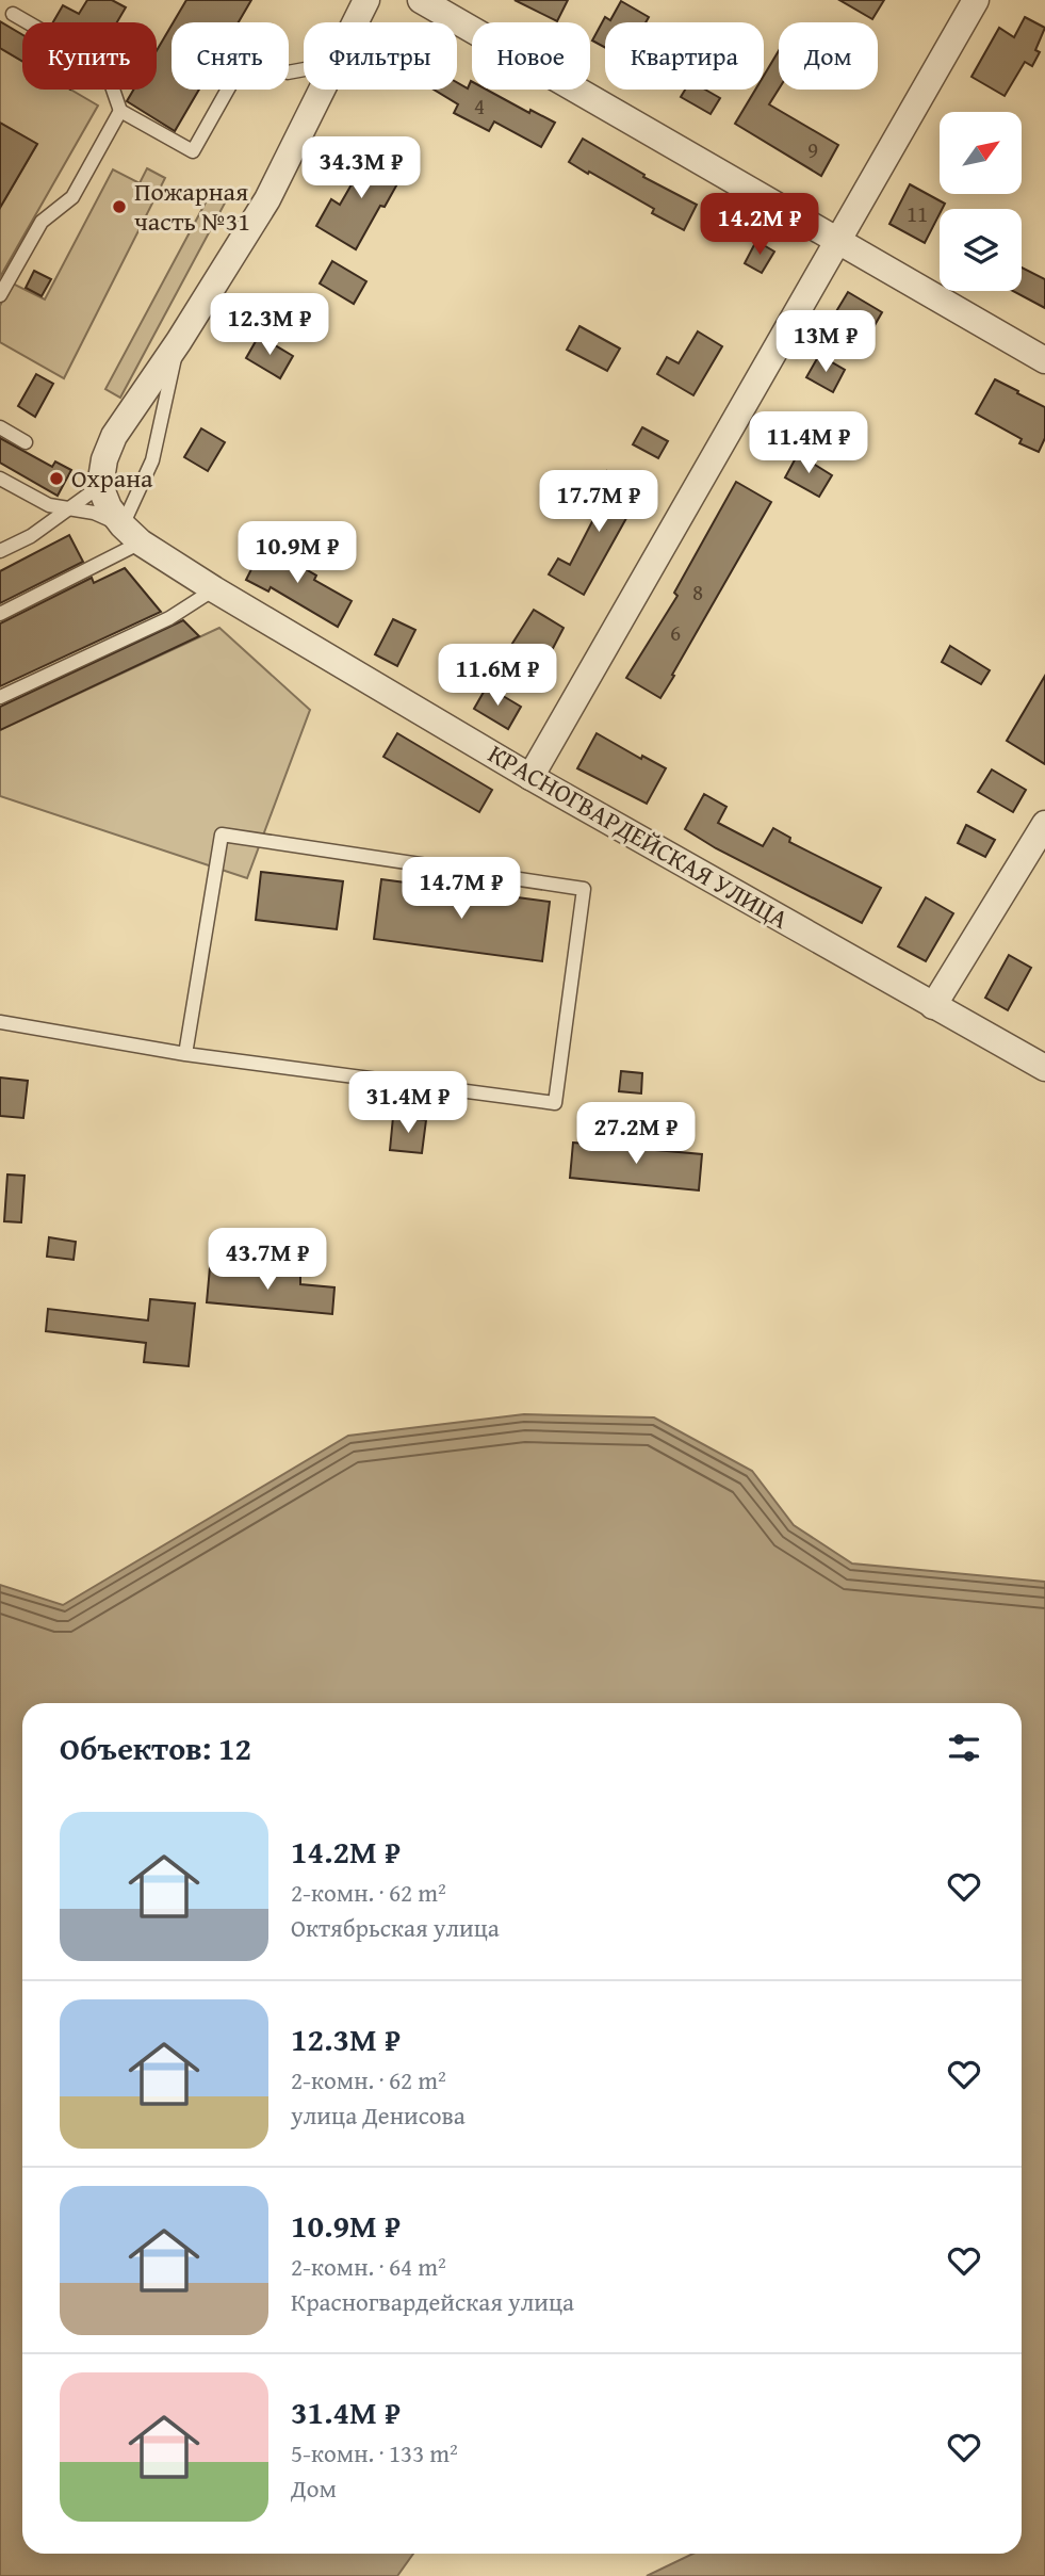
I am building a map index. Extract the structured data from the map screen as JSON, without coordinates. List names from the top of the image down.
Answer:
{
  "streets": {
    "street": ["КРАСНОГВАРДЕЙСКАЯ УЛИЦА"]
  },
  "places": ["Пожарная часть №31", "Охрана"],
  "house_numbers": [
    "4",
    "9",
    "11",
    "8",
    "6"
  ],
  "north": "top right",
  "page": {
    "chip": [
      "Купить",
      "Снять",
      "Фильтры",
      "Новое",
      "Квартира",
      "Дом"
    ],
    "price": [
      "34.3M ₽",
      "14.2M ₽",
      "12.3M ₽",
      "13M ₽",
      "11.4M ₽",
      "17.7M ₽",
      "10.9M ₽",
      "11.6M ₽",
      "14.7M ₽",
      "31.4M ₽",
      "27.2M ₽",
      "43.7M ₽"
    ],
    "heading": "Объектов: 12",
    "list": [
      {
        "name": "14.2M ₽",
        "note": "2-комн. · 62 m² · Октябрьская улица"
      },
      {
        "name": "12.3M ₽",
        "note": "2-комн. · 62 m² · улица Денисова"
      },
      {
        "name": "10.9M ₽",
        "note": "2-комн. · 64 m² · Красногвардейская улица"
      },
      {
        "name": "31.4M ₽",
        "note": "5-комн. · 133 m² · Дом"
      }
    ]
  }
}
